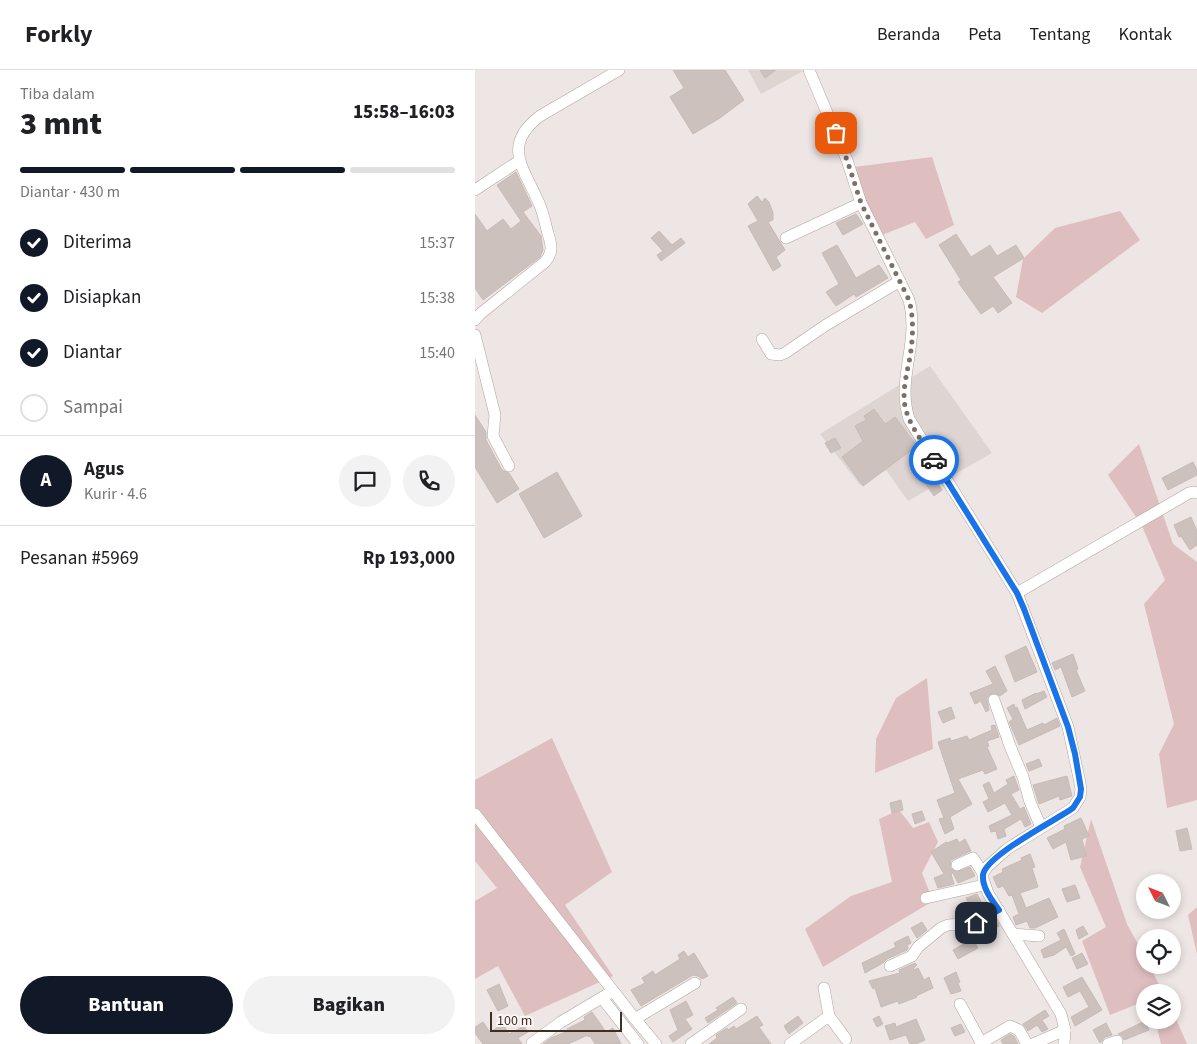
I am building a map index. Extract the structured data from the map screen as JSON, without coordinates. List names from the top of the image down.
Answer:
{
  "scale_bar": "100 m",
  "north": "top left",
  "page": {
    "header": "Forkly",
    "nav": [
      "Beranda",
      "Peta",
      "Tentang",
      "Kontak"
    ],
    "heading": ["3 mnt", "Tiba dalam", "15:58–16:03"],
    "panel": [
      "Agus",
      "Kurir · 4.6",
      "Pesanan #5969",
      "Rp 193,000"
    ],
    "bar": "Diantar · 430 m",
    "list": [
      ["Diterima", "15:37"],
      ["Disiapkan", "15:38"],
      ["Diantar", "15:40"],
      "Sampai"
    ],
    "round": "A",
    "buttons": ["Bantuan", "Bagikan"],
    "scale": "100 m"
  }
}
